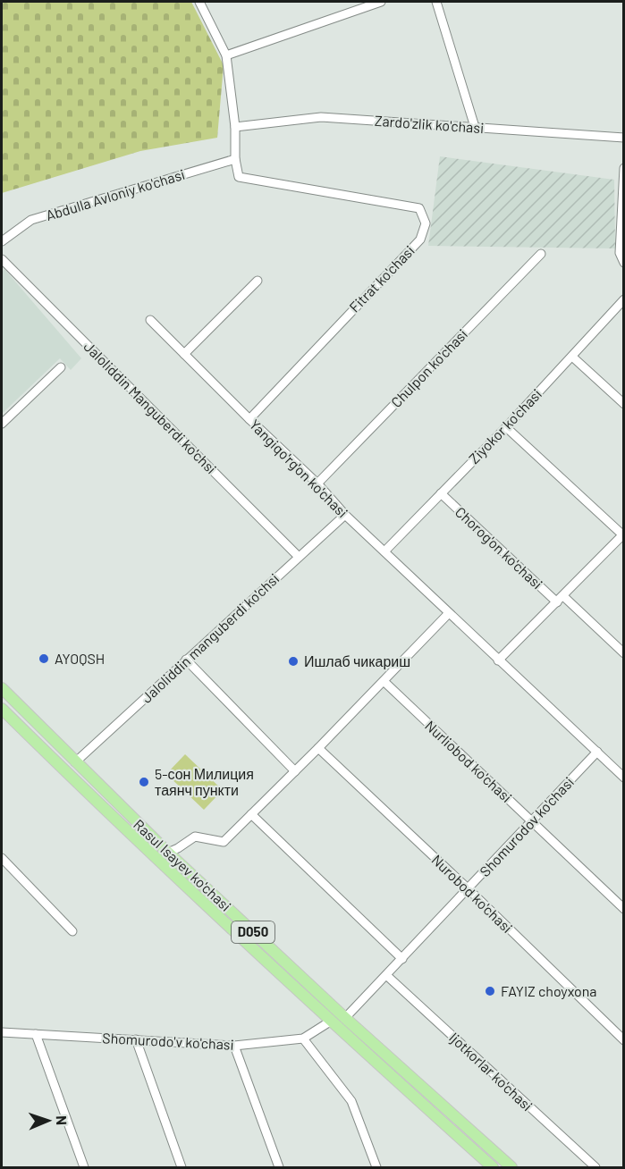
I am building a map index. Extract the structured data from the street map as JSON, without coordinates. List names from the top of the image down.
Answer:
{
  "streets": {
    "main road": ["Rasul Isayev ko'chasi", "D050"],
    "street": [
      "Zardo'zlik ko'chasi",
      "Abdulla Avloniy ko'chasi",
      "Fitrat ko'chasi",
      "Chulpon ko'chasi",
      "Jaloliddin Manguberdi ko'chsi",
      "Ziyokor ko'chasi",
      "Yangiqo'rg'on ko'chasi",
      "Chorog'on ko'chasi",
      "Jaloliddin manguberdi ko'chsi",
      "Nurliobod ko'chasi",
      "Shomurodov ko'chasi",
      "Nurobod ko'chasi",
      "Shomurodo'v ko'chasi",
      "Ijotkorlar ko'chasi"
    ]
  },
  "crossings": [
    ["Abdulla Avloniy ko'chasi", "Fitrat ko'chasi"],
    ["Fitrat ko'chasi", "Yangiqo'rg'on ko'chasi"],
    ["Chulpon ko'chasi", "Yangiqo'rg'on ko'chasi"],
    ["Jaloliddin Manguberdi ko'chsi", "Jaloliddin manguberdi ko'chsi"],
    ["Ziyokor ko'chasi", "Yangiqo'rg'on ko'chasi"],
    ["Ziyokor ko'chasi", "Chorog'on ko'chasi"],
    ["Yangiqo'rg'on ko'chasi", "Jaloliddin manguberdi ko'chsi"],
    ["Yangiqo'rg'on ko'chasi", "Shomurodov ko'chasi"],
    ["Jaloliddin manguberdi ko'chsi", "Rasul Isayev ko'chasi"],
    ["Nurliobod ko'chasi", "Shomurodov ko'chasi"],
    ["Shomurodov ko'chasi", "Rasul Isayev ko'chasi"],
    ["Shomurodov ko'chasi", "Nurobod ko'chasi"],
    ["Shomurodov ko'chasi", "Ijotkorlar ko'chasi"],
    ["Rasul Isayev ko'chasi", "Shomurodo'v ko'chasi"]
  ],
  "places": [
    "AYOQSH",
    "Ишлаб чикариш",
    "5-сон Милиция таянч пункти",
    "FAYIZ choyxona"
  ],
  "north": "right"
}
